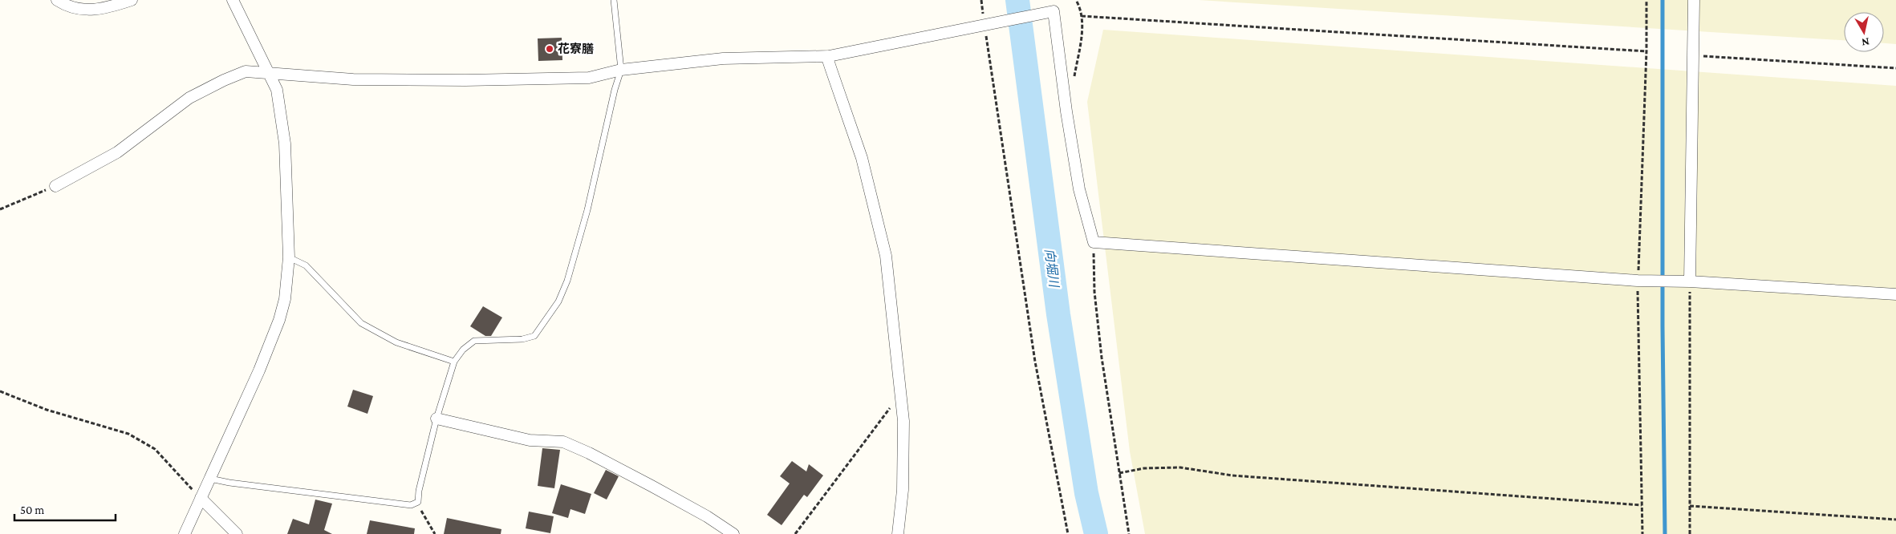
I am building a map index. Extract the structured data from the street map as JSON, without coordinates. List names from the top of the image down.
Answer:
{
  "water": ["向堀川"],
  "places": ["花寮膳"],
  "scale_bar": "50 m",
  "north": "bottom"
}
